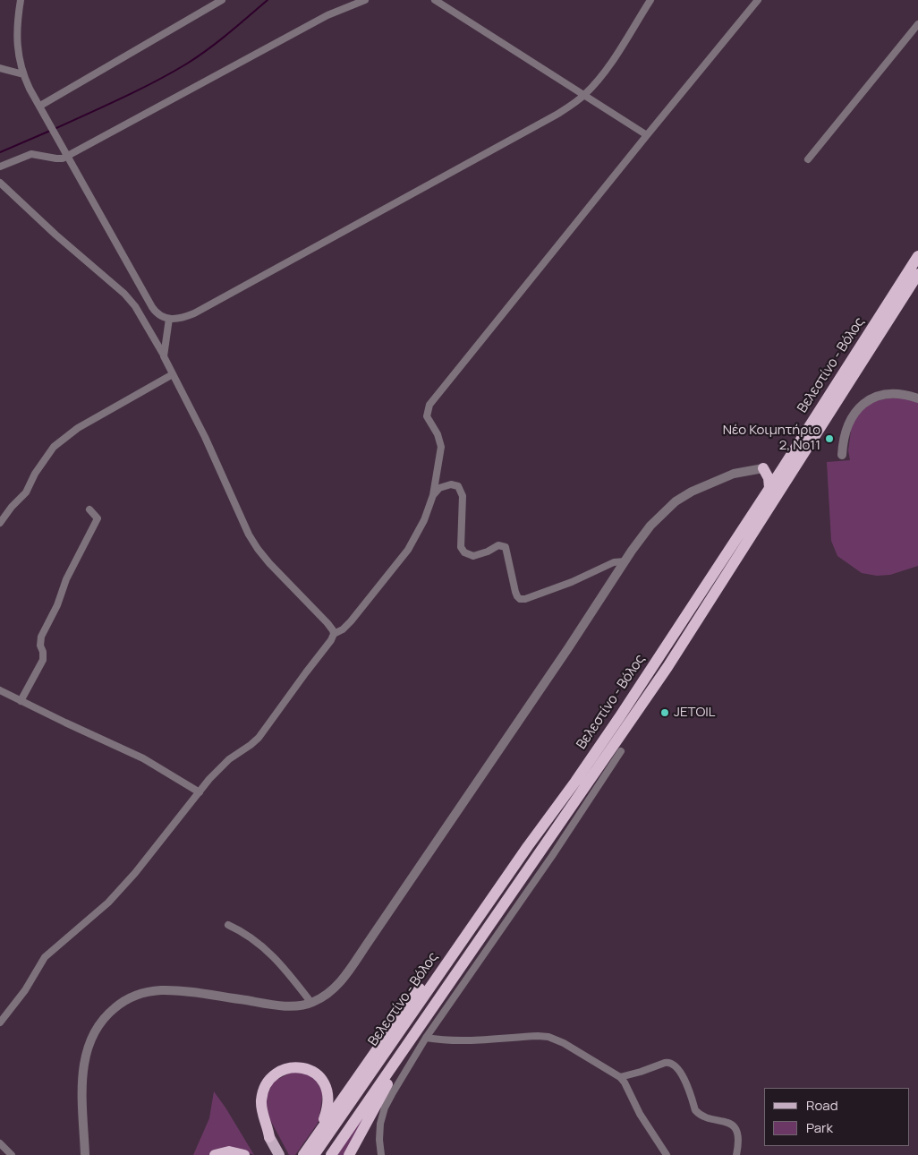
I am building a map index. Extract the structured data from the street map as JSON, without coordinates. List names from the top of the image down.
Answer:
{
  "streets": {
    "highway": ["Βελεστίνο - Βόλος"]
  },
  "places": ["Νέο Κοιμητήριο 2, Νο11", "JETOIL"],
  "legend": ["Road", "Park"]
}
